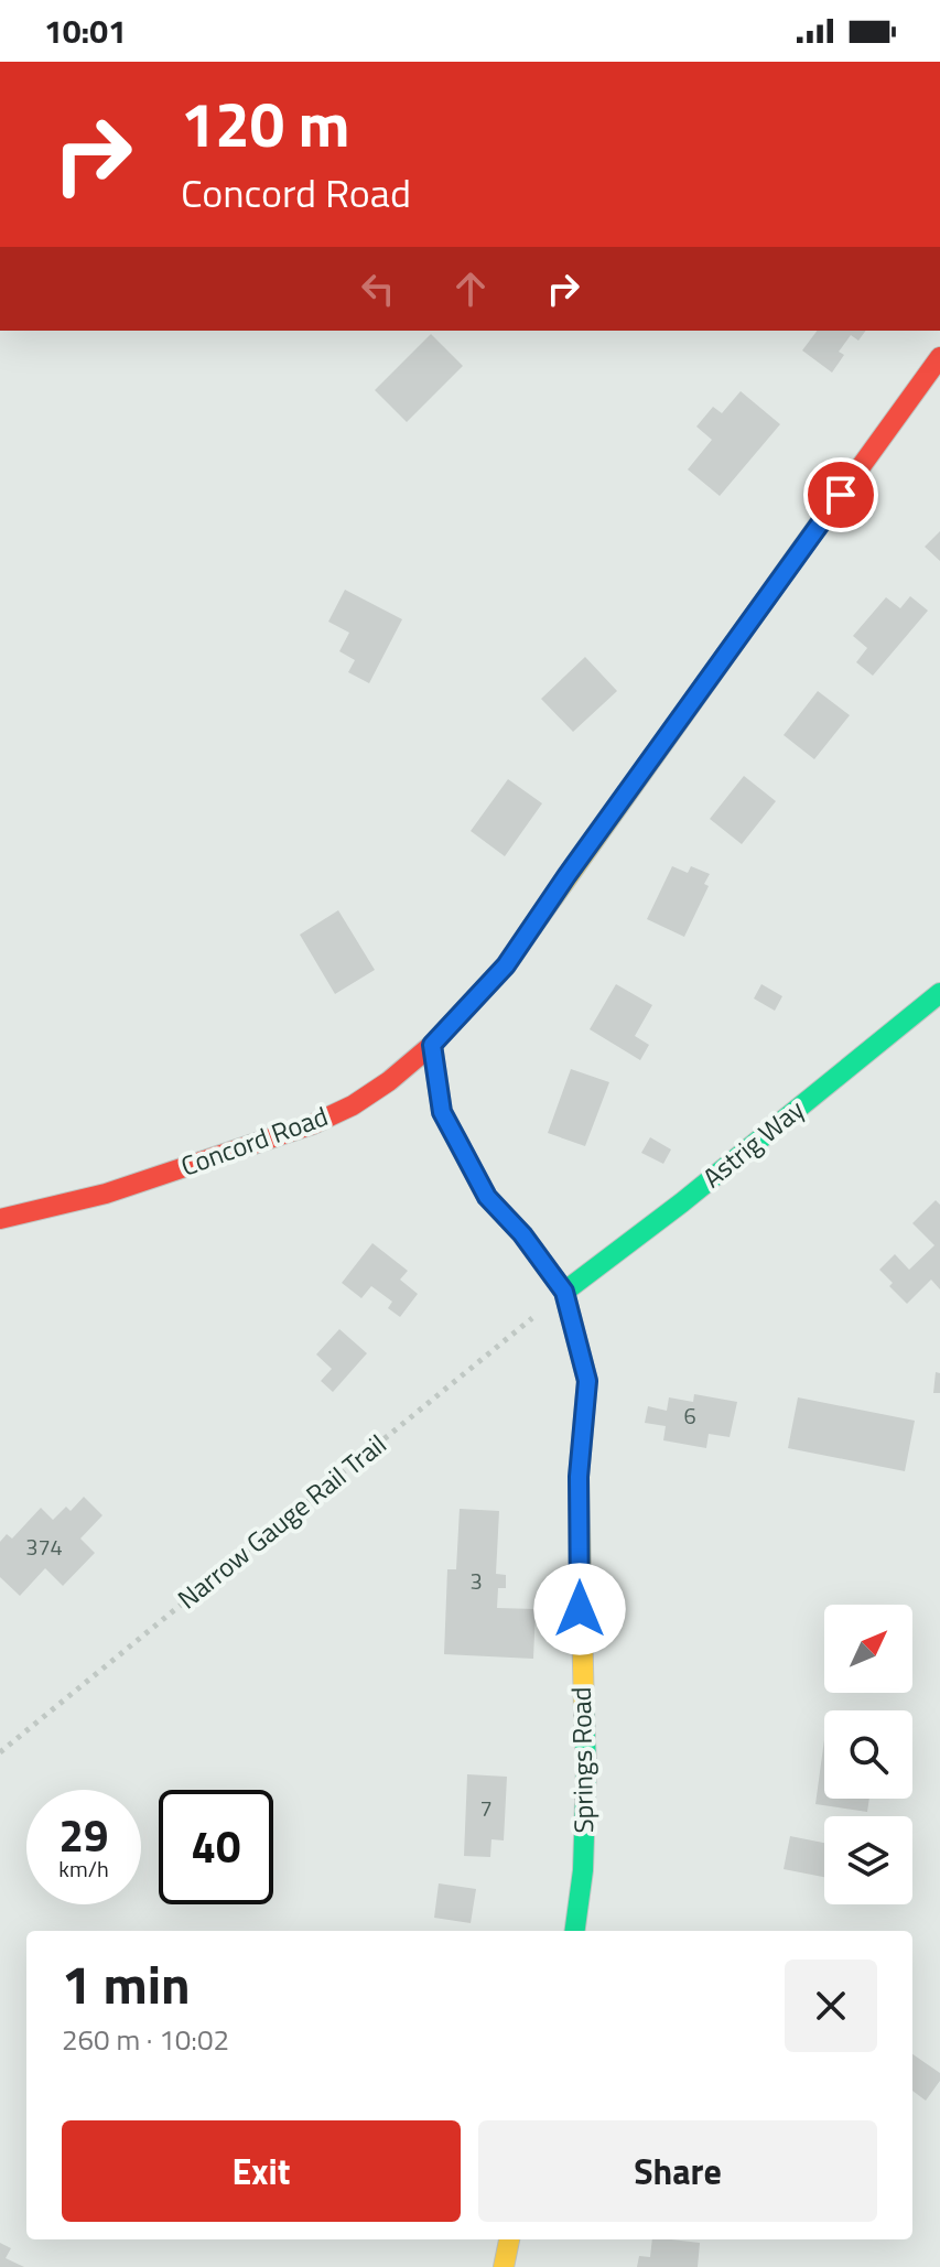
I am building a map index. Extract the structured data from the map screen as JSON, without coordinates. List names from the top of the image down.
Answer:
{
  "streets": {
    "street": ["Concord Road", "Astrig Way", "Springs Road"],
    "path": ["Narrow Gauge Rail Trail"]
  },
  "crossings": [
    ["Concord Road", "Springs Road"],
    ["Astrig Way", "Narrow Gauge Rail Trail"],
    ["Astrig Way", "Springs Road"],
    ["Narrow Gauge Rail Trail", "Springs Road"]
  ],
  "house_numbers": [
    "6",
    "374",
    "3",
    "7"
  ],
  "north": "top right",
  "page": {
    "status": "10:01",
    "turn": ["120 m", "Concord Road"],
    "speed": "29 km/h",
    "limit": "40",
    "heading": ["1 min", "260 m · 10:02"],
    "buttons": ["Exit", "Share"]
  }
}
